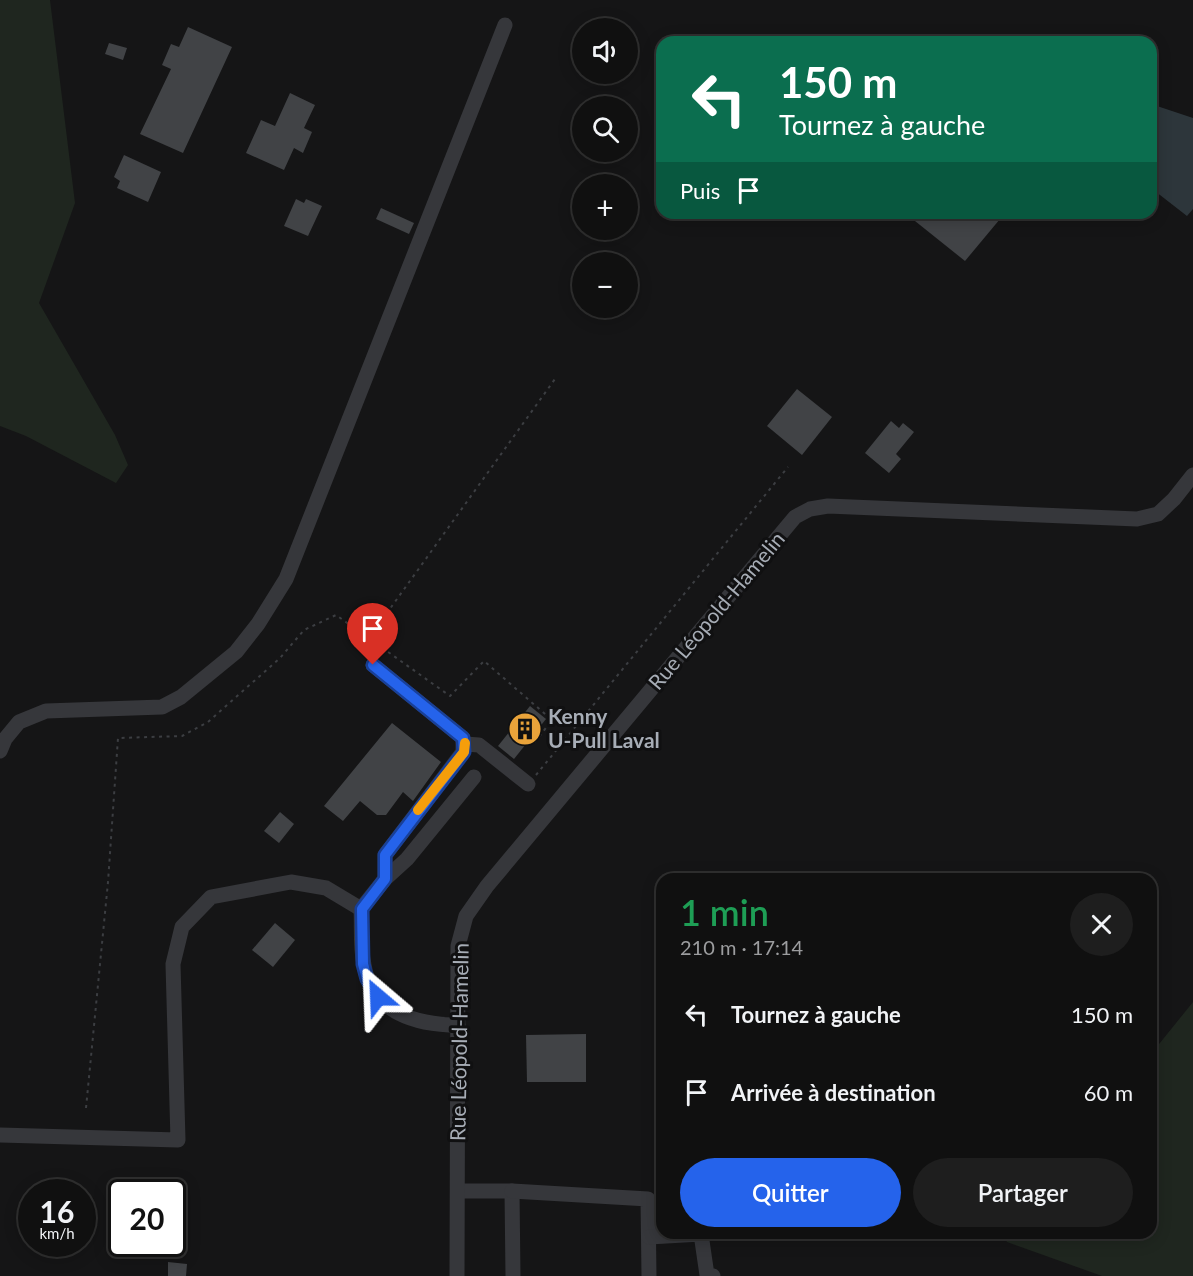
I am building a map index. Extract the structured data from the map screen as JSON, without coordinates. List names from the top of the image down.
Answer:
{
  "streets": {
    "street": ["Rue Léopold-Hamelin"]
  },
  "places": {
    "building": ["Kenny U-Pull Laval"]
  },
  "page": {
    "map_buttons": ["+", "−"],
    "turn": ["150 m", "Tournez à gauche"],
    "then": "Puis",
    "heading": ["1 min", "210 m · 17:14"],
    "list": [
      {
        "name": "Tournez à gauche",
        "value": "150 m"
      },
      {
        "name": "Arrivée à destination",
        "value": "60 m"
      }
    ],
    "buttons": ["Quitter", "Partager"],
    "speed": "16 km/h",
    "limit": "20"
  }
}
